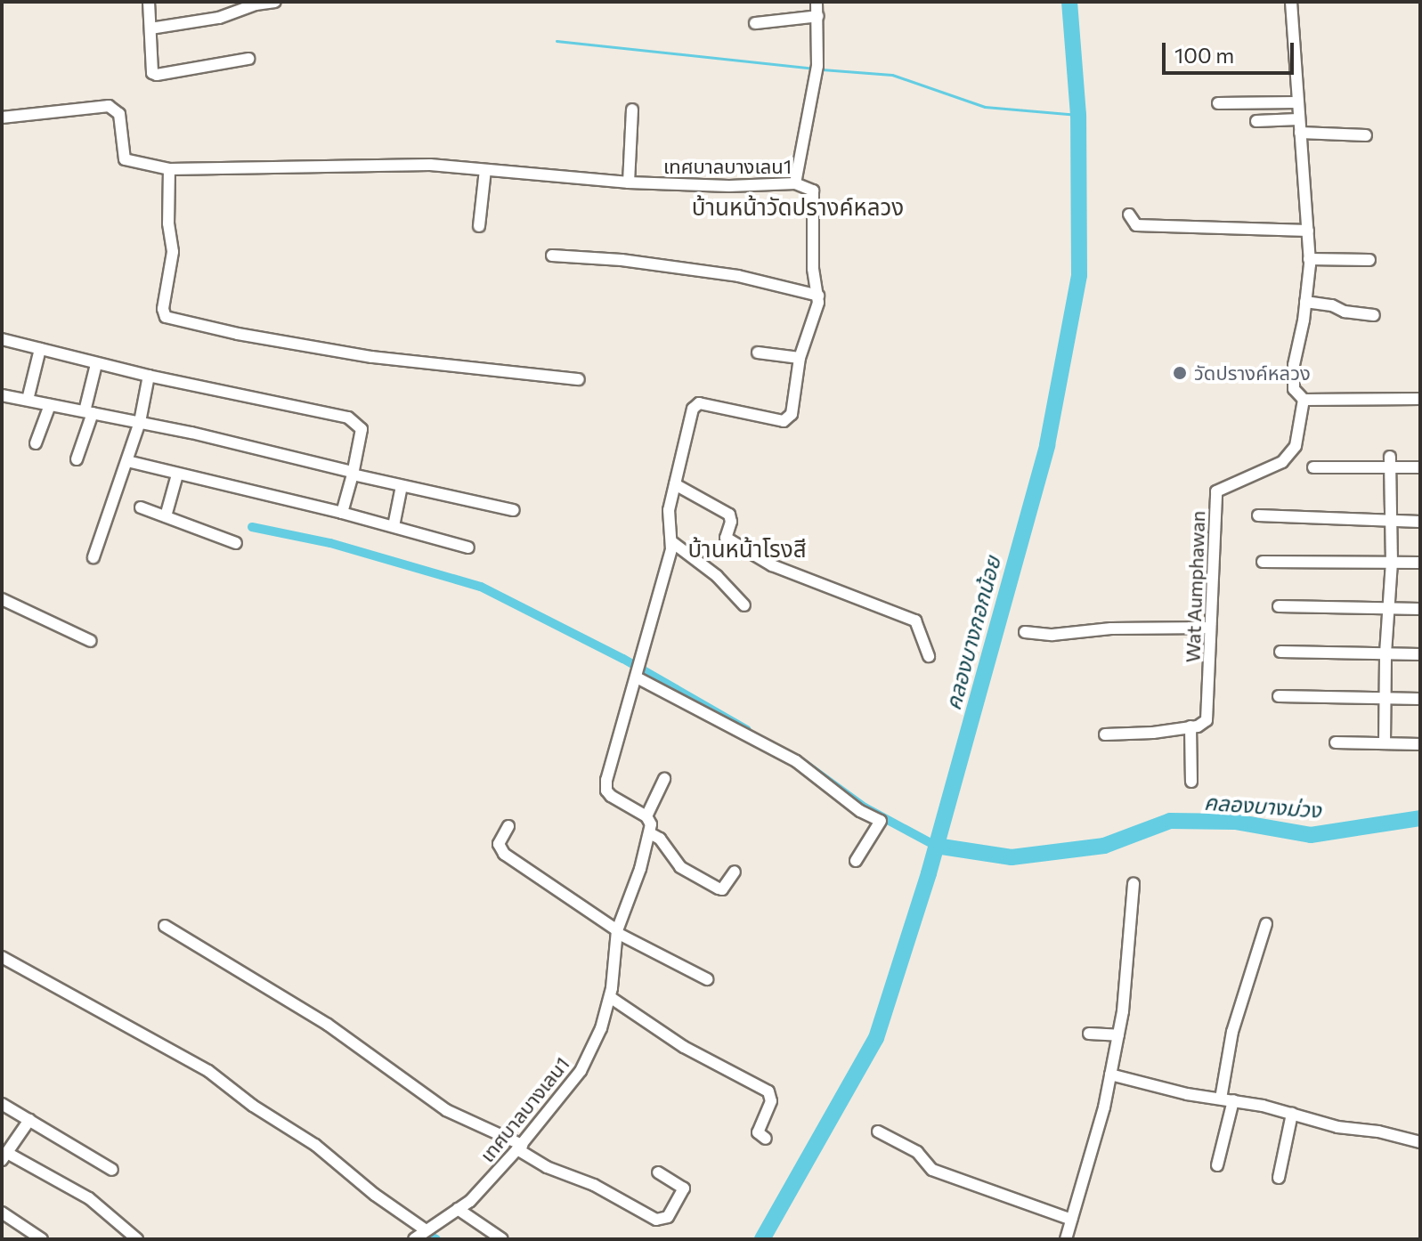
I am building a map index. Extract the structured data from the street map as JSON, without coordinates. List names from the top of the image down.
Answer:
{
  "streets": {
    "street": ["เทศบาลบางเลน1", "Wat Aumphawan"]
  },
  "districts": ["บ้านหน้าวัดปรางค์หลวง", "บ้านหน้าโรงสี"],
  "water": ["คลองบางกอกน้อย", "คลองบางม่วง"],
  "places": ["วัดปรางค์หลวง"],
  "scale_bar": "100 m"
}
